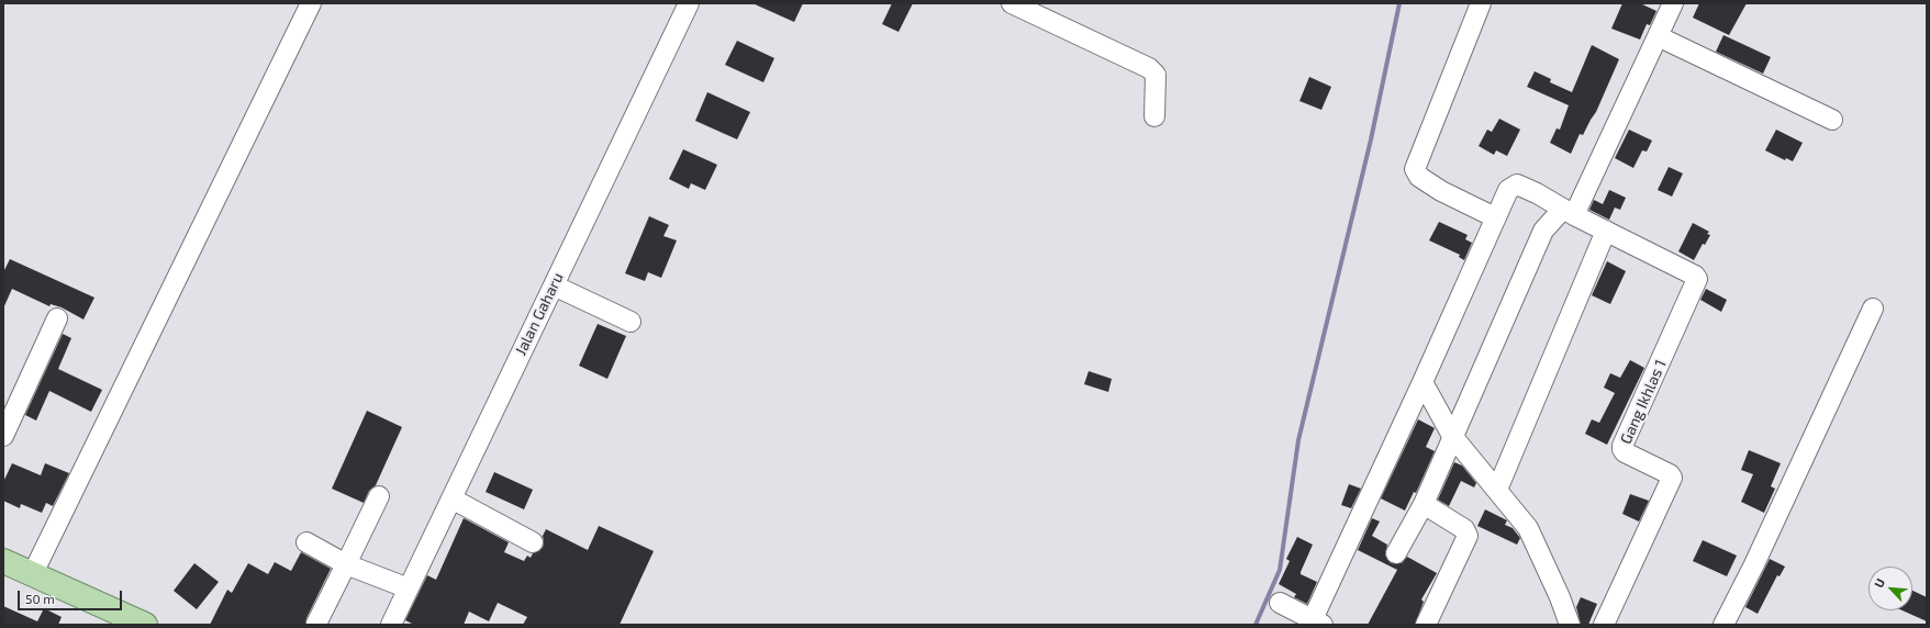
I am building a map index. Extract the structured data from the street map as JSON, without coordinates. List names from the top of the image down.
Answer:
{
  "streets": {
    "street": ["Jalan Gaharu", "Gang Ikhlas 1"]
  },
  "scale_bar": "50 m",
  "north": "top left"
}
